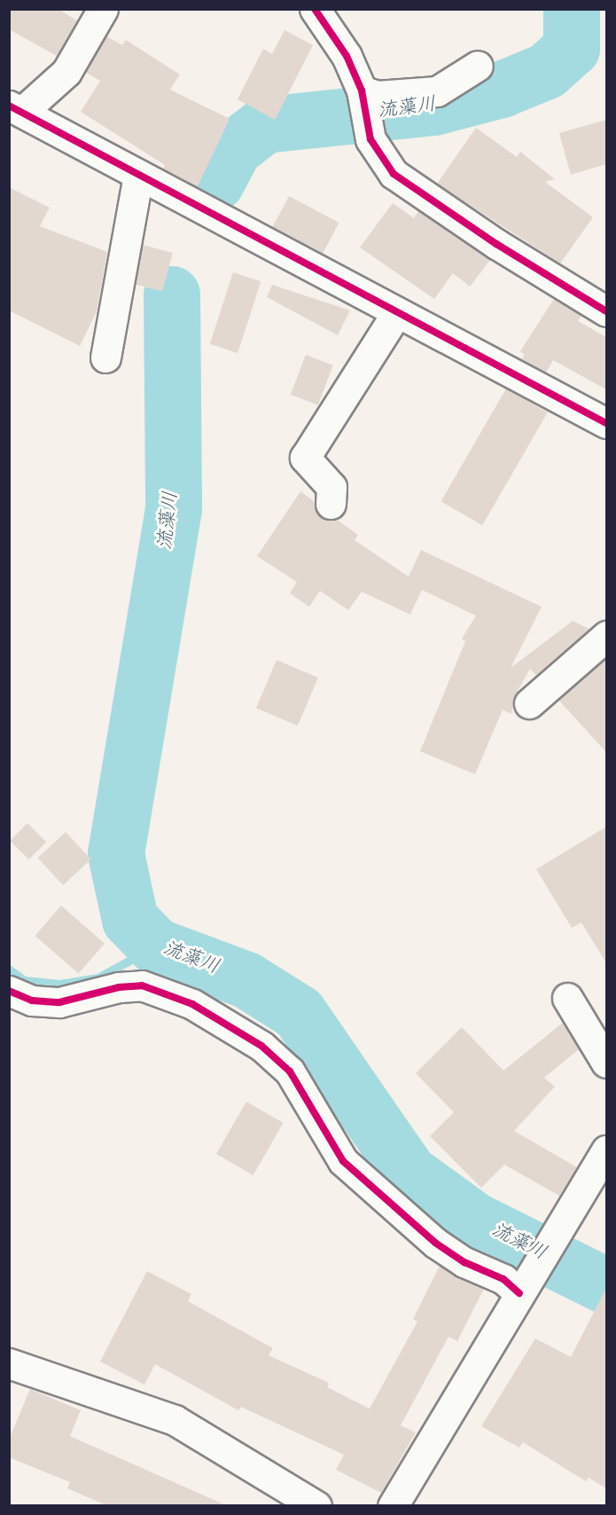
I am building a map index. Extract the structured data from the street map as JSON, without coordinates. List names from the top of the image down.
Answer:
{
  "water": ["流藻川"]
}
